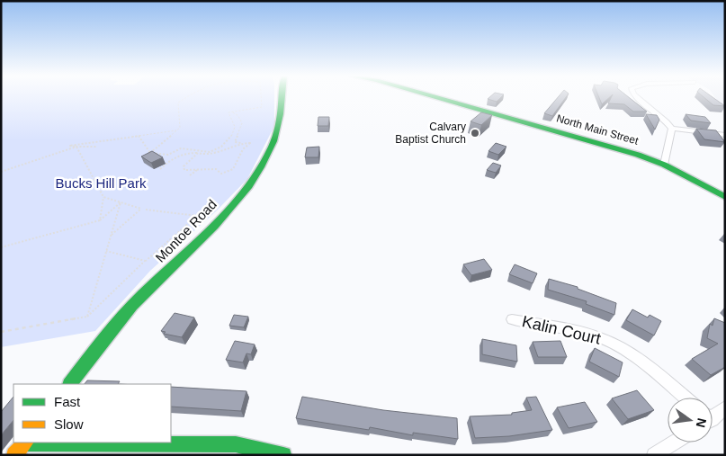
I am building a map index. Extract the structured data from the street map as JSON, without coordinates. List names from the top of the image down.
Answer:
{
  "streets": {
    "street": ["North Main Street", "Montoe Road", "Kalin Court"]
  },
  "parks": ["Bucks Hill Park"],
  "places": ["Calvary Baptist Church"],
  "legend": ["Fast", "Slow"],
  "north": "right"
}
